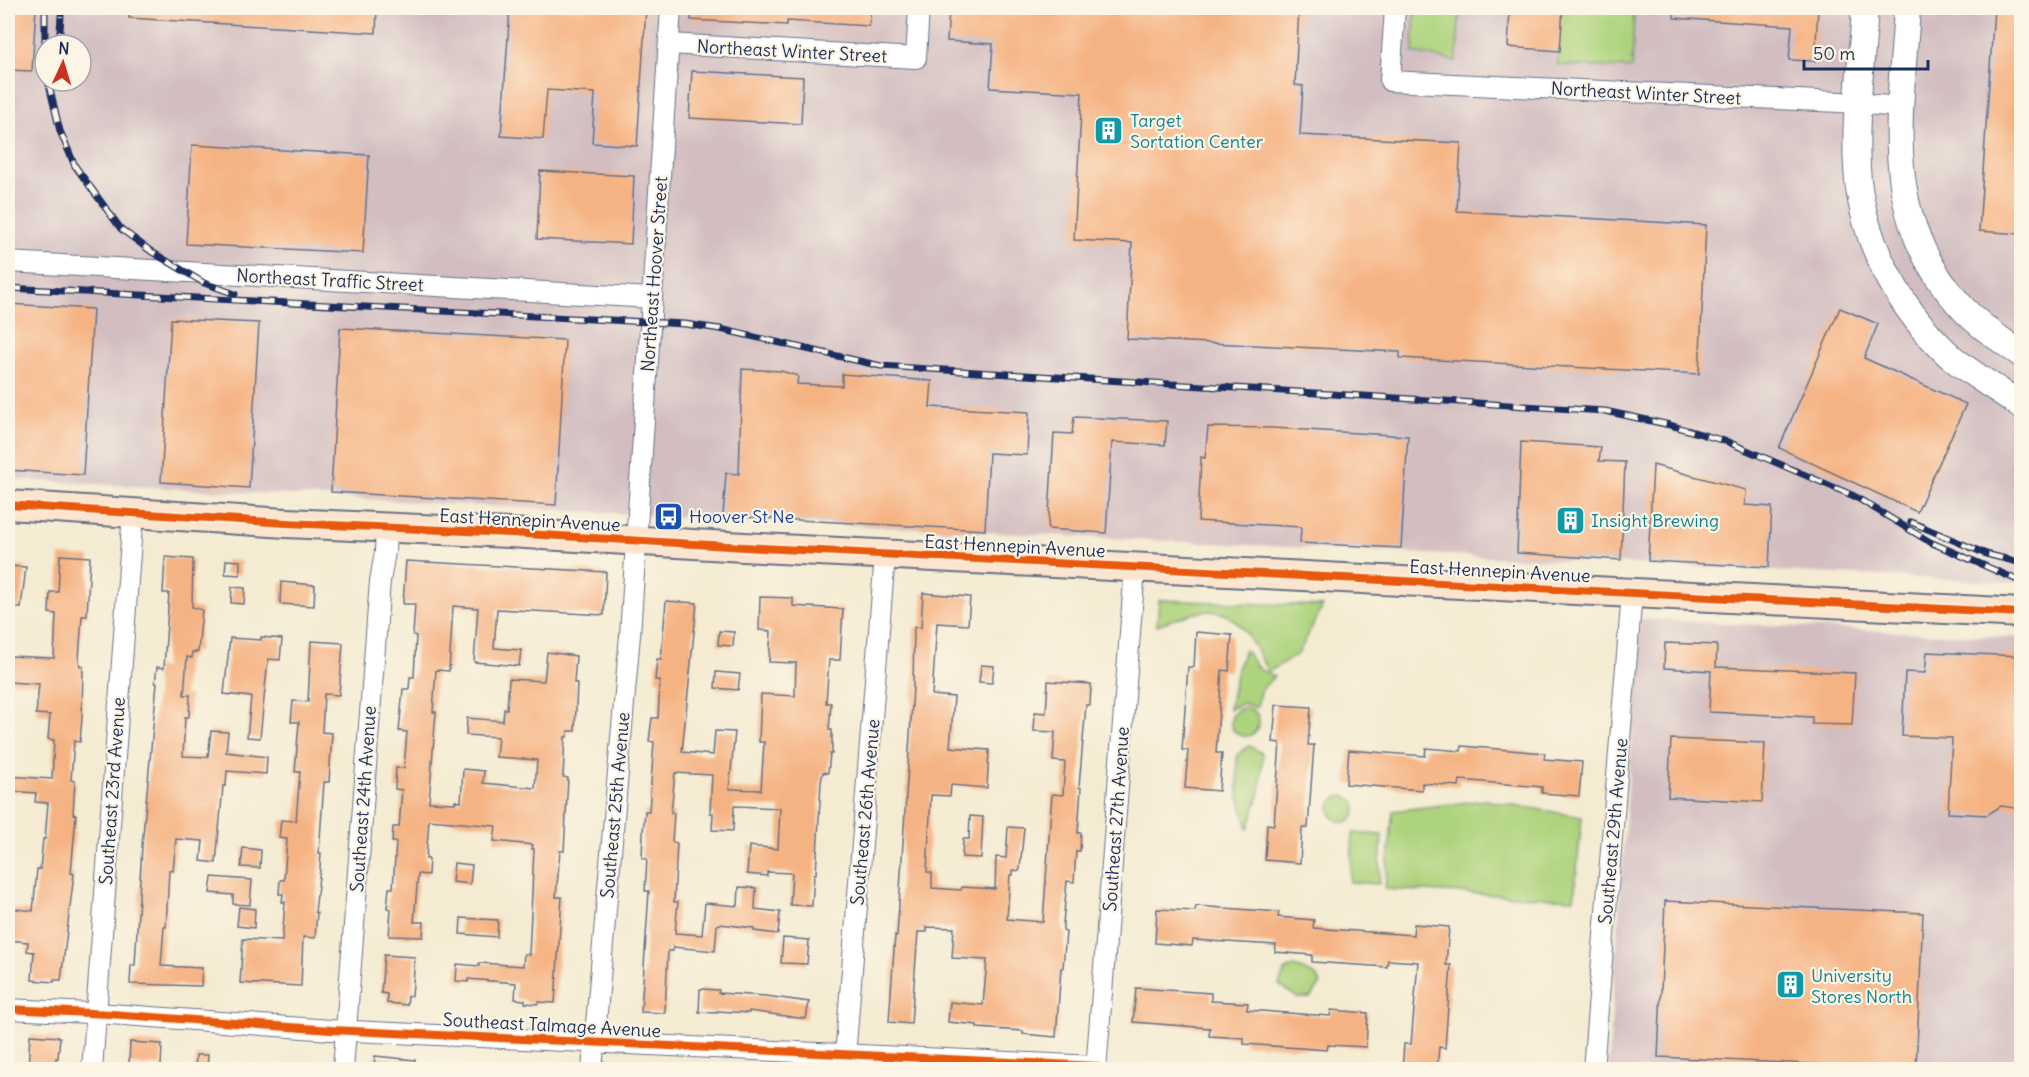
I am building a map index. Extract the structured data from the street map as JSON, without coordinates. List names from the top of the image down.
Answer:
{
  "streets": {
    "main road": ["East Hennepin Avenue"],
    "street": [
      "Northeast Winter Street",
      "Northeast Hoover Street",
      "Northeast Traffic Street",
      "Southeast 23rd Avenue",
      "Southeast 24th Avenue",
      "Southeast 25th Avenue",
      "Southeast 26th Avenue",
      "Southeast 27th Avenue",
      "Southeast 29th Avenue",
      "Southeast Talmage Avenue"
    ]
  },
  "crossings": [
    ["Northeast Winter Street", "Northeast Hoover Street"],
    ["Northeast Hoover Street", "Northeast Traffic Street"],
    ["Northeast Hoover Street", "East Hennepin Avenue"],
    ["Northeast Hoover Street", "Southeast 25th Avenue"],
    ["East Hennepin Avenue", "Southeast 23rd Avenue"],
    ["East Hennepin Avenue", "Southeast 24th Avenue"],
    ["East Hennepin Avenue", "Southeast 25th Avenue"],
    ["East Hennepin Avenue", "Southeast 26th Avenue"],
    ["East Hennepin Avenue", "Southeast 27th Avenue"],
    ["East Hennepin Avenue", "Southeast 29th Avenue"],
    ["Southeast 23rd Avenue", "Southeast Talmage Avenue"],
    ["Southeast 24th Avenue", "Southeast Talmage Avenue"],
    ["Southeast 25th Avenue", "Southeast Talmage Avenue"],
    ["Southeast 26th Avenue", "Southeast Talmage Avenue"],
    ["Southeast 27th Avenue", "Southeast Talmage Avenue"]
  ],
  "places": {
    "building": ["Target Sortation Center", "Insight Brewing", "University Stores North"],
    "bus stop": ["Hoover St Ne"]
  },
  "scale_bar": "50 m",
  "north": "top"
}
